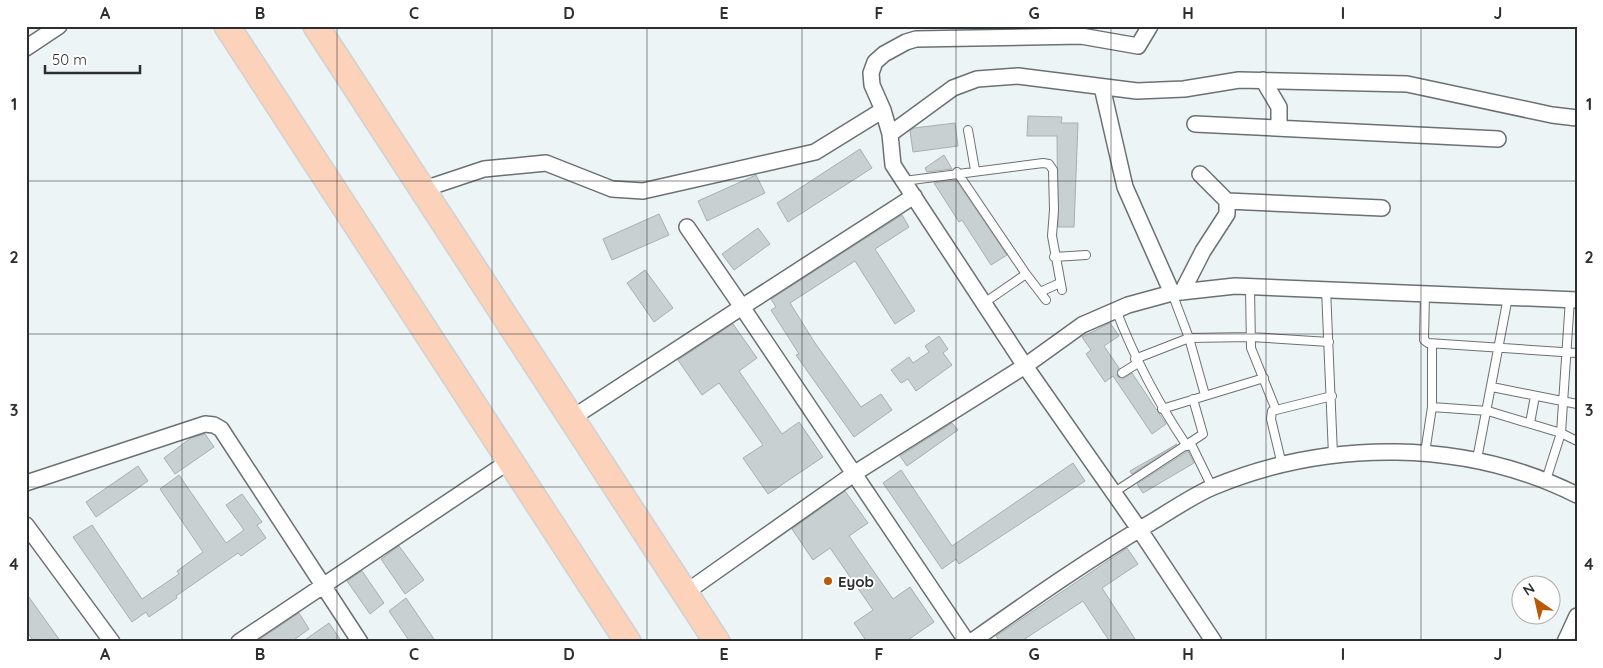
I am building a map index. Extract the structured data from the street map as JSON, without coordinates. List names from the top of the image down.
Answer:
{
  "places": ["Eyob"],
  "scale_bar": "50 m",
  "north": "top left",
  "grid": {
    "columns": [
      "A",
      "B",
      "C",
      "D",
      "E",
      "F",
      "G",
      "H",
      "I",
      "J"
    ],
    "rows": [
      "1",
      "2",
      "3",
      "4"
    ]
  }
}
